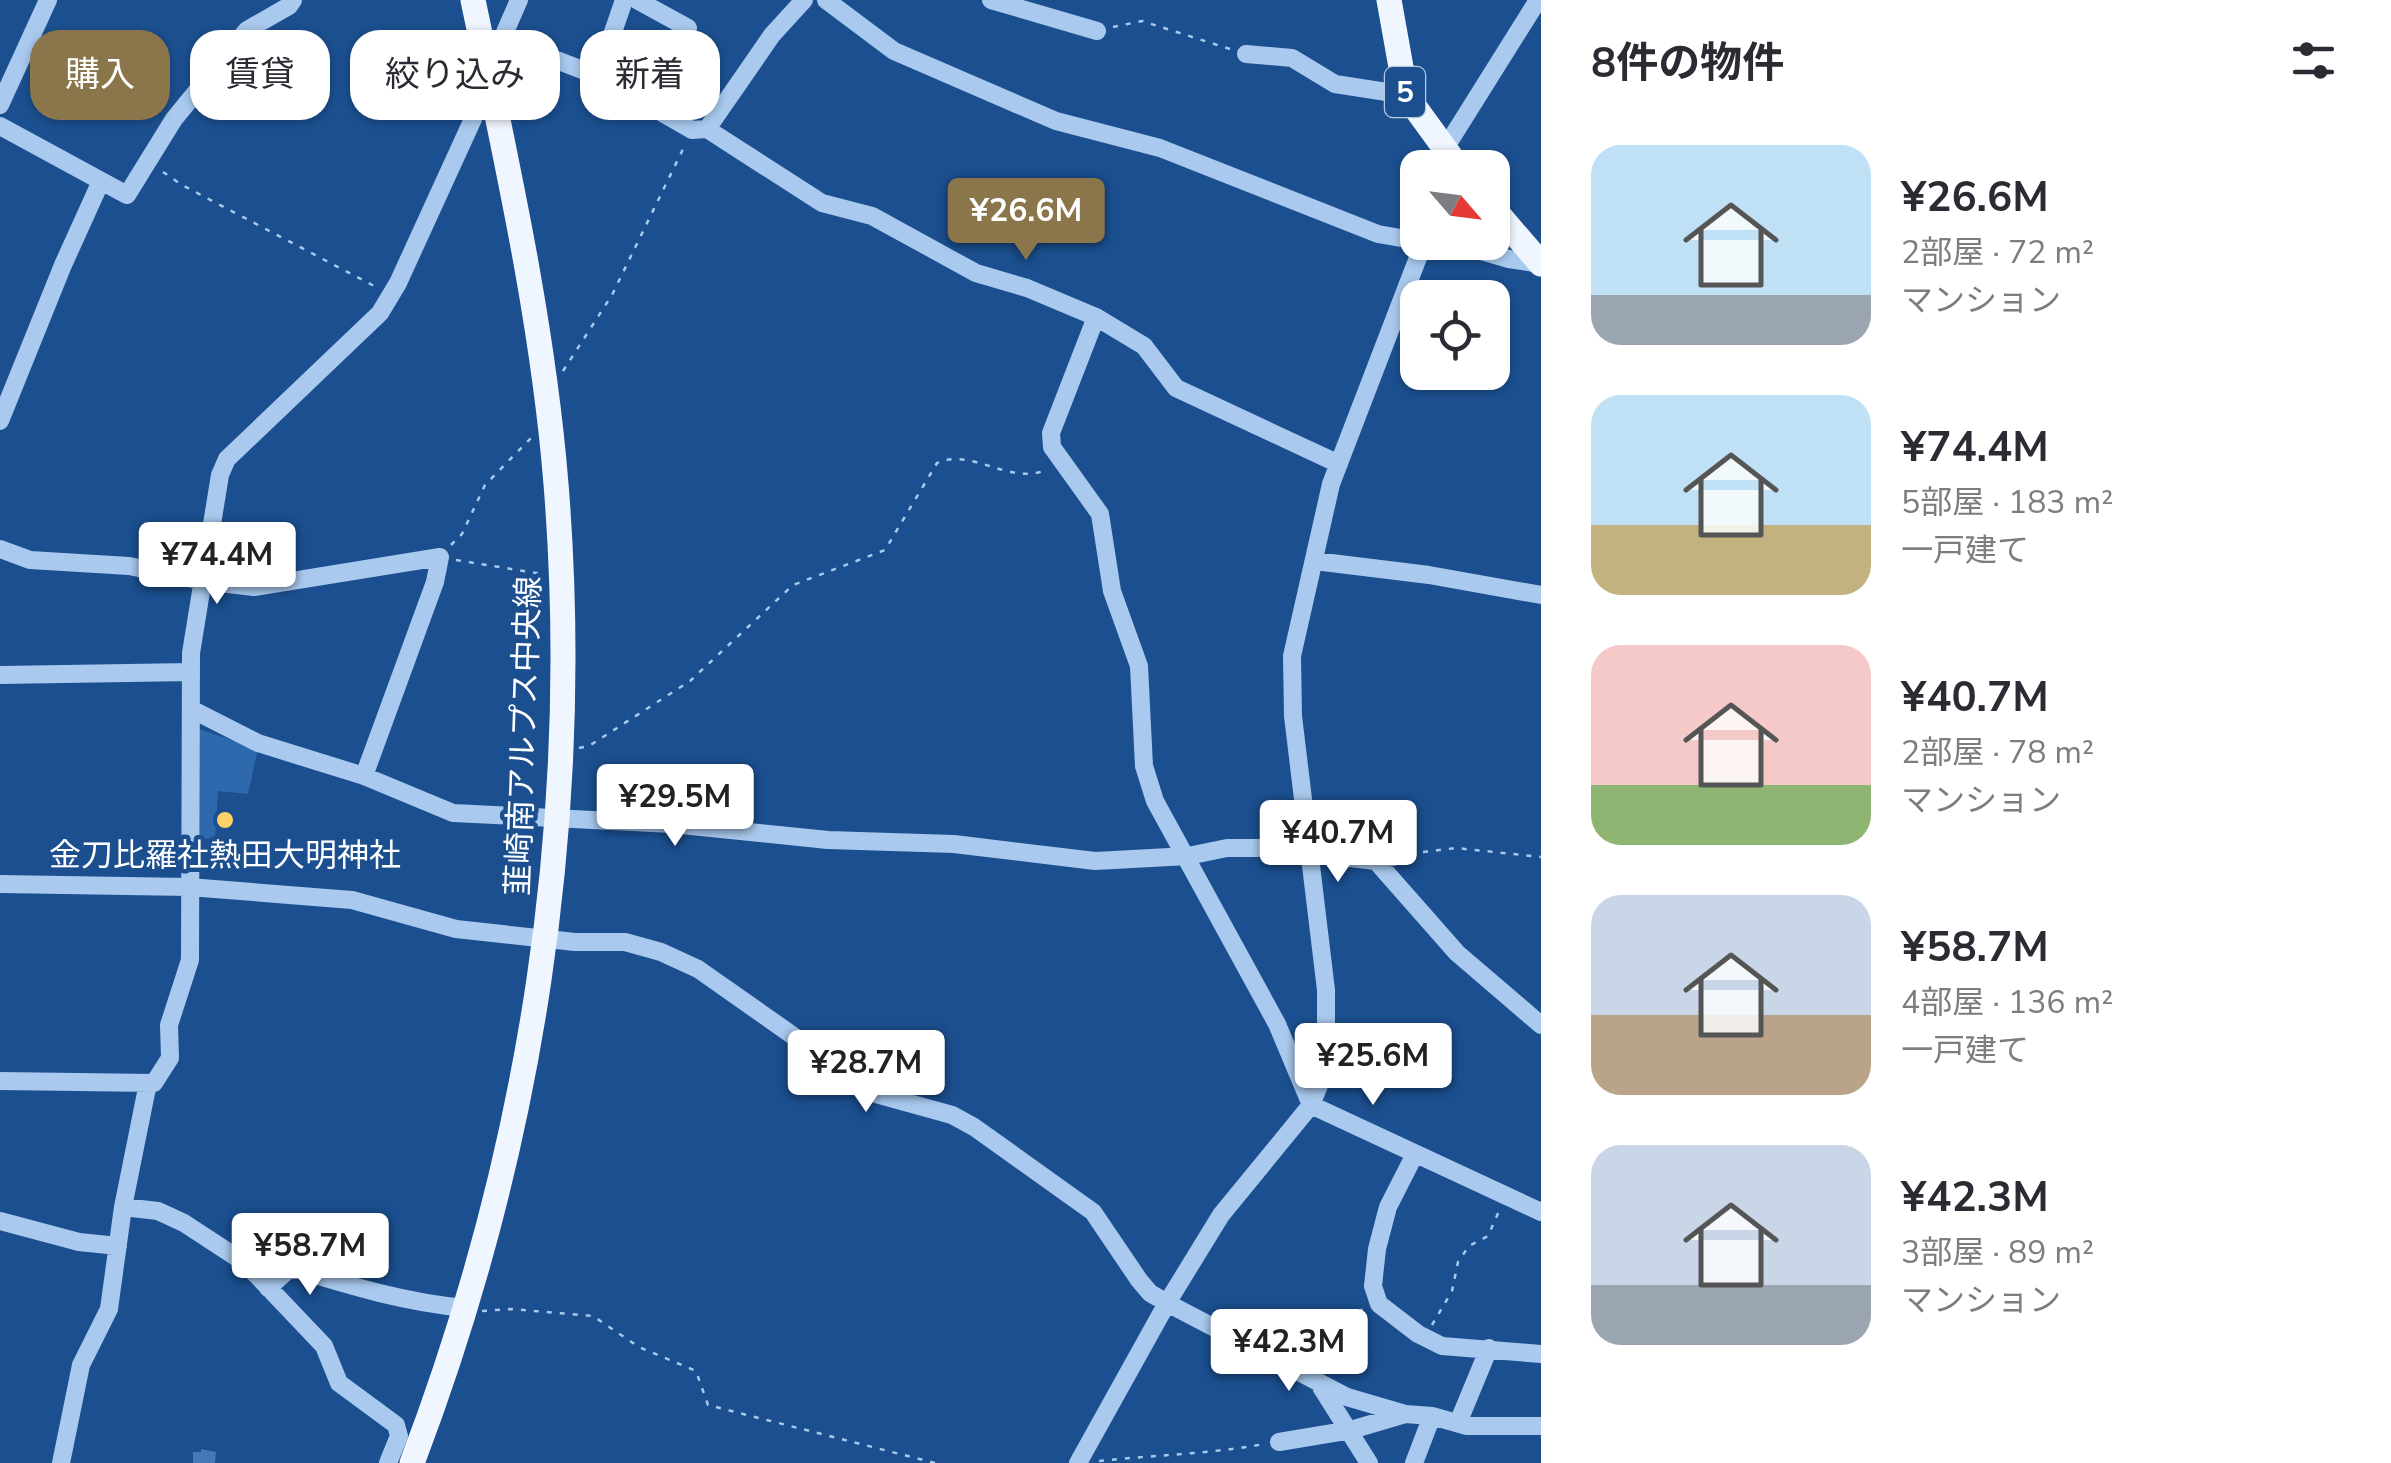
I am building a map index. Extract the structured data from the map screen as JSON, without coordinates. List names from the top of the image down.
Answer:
{
  "streets": {
    "main road": ["5", "韮崎南アルプス中央線"]
  },
  "places": ["金刀比羅社熱田大明神社"],
  "north": "bottom right",
  "page": {
    "heading": "8件の物件",
    "chip": [
      "購入",
      "賃貸",
      "絞り込み",
      "新着"
    ],
    "list": [
      {
        "name": "¥26.6M",
        "note": "2部屋 · 72 m² · マンション"
      },
      {
        "name": "¥74.4M",
        "note": "5部屋 · 183 m² · 一戸建て"
      },
      {
        "name": "¥40.7M",
        "note": "2部屋 · 78 m² · マンション"
      },
      {
        "name": "¥58.7M",
        "note": "4部屋 · 136 m² · 一戸建て"
      },
      {
        "name": "¥42.3M",
        "note": "3部屋 · 89 m² · マンション"
      }
    ],
    "price": [
      "¥26.6M",
      "¥74.4M",
      "¥29.5M",
      "¥40.7M",
      "¥25.6M",
      "¥28.7M",
      "¥58.7M",
      "¥42.3M"
    ]
  }
}
